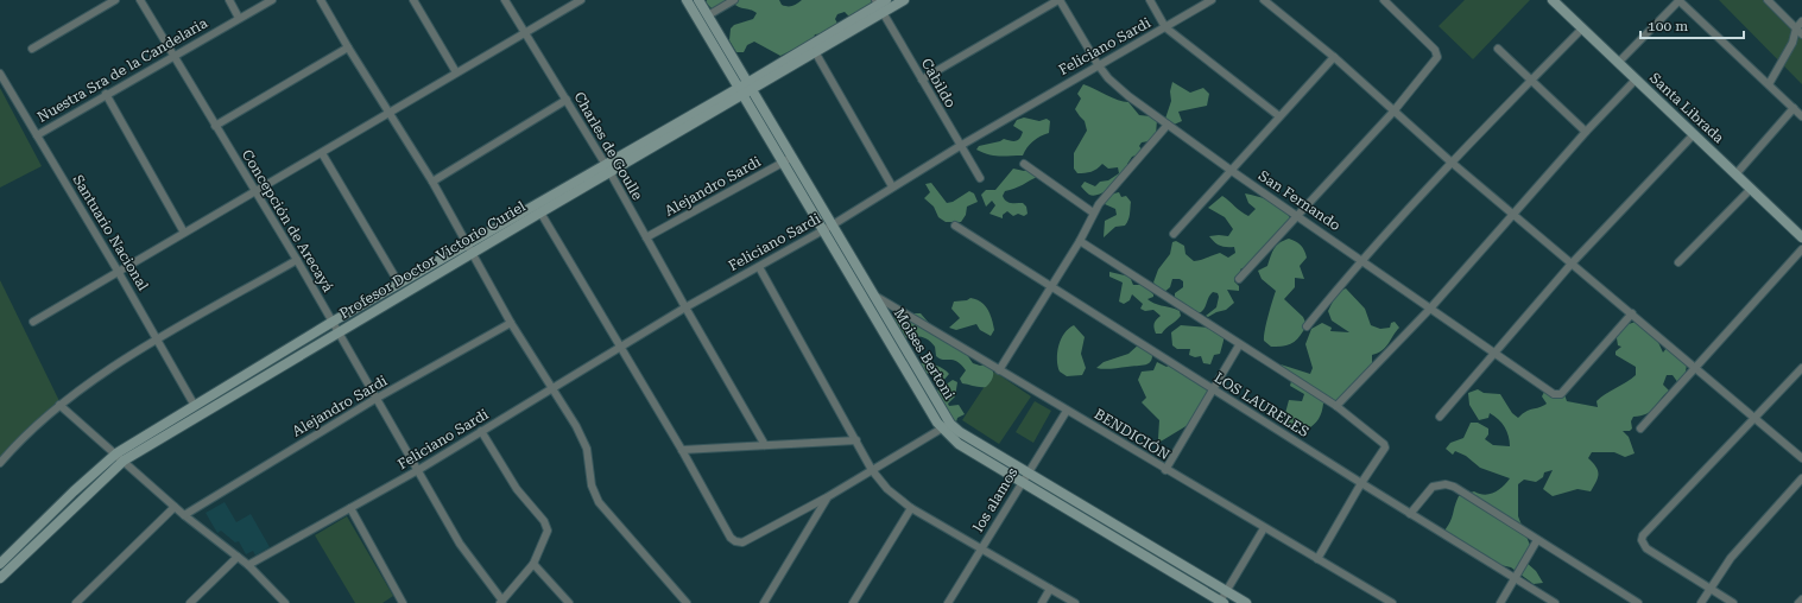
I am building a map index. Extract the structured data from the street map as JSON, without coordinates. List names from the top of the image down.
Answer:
{
  "streets": {
    "street": [
      "Feliciano Sardi",
      "Nuestra Sra de la Candelaria",
      "Cabildo",
      "Santa Librada",
      "Charles de Goulle",
      "Alejandro Sardi",
      "San Fernando",
      "Concepción de Arecayá",
      "Santuario Nacional",
      "Profesor Doctor Victorio Curiel",
      "Moises Bertoni",
      "LOS LAURELES",
      "BENDICIÓN",
      "los alamos"
    ]
  },
  "crossings": [
    ["Feliciano Sardi", "Cabildo"],
    ["Feliciano Sardi", "Charles de Goulle"],
    ["Feliciano Sardi", "San Fernando"],
    ["Feliciano Sardi", "Concepción de Arecayá"],
    ["Feliciano Sardi", "Moises Bertoni"],
    ["Nuestra Sra de la Candelaria", "Concepción de Arecayá"],
    ["Nuestra Sra de la Candelaria", "Santuario Nacional"],
    ["Cabildo", "Profesor Doctor Victorio Curiel"],
    ["Charles de Goulle", "Alejandro Sardi"],
    ["Charles de Goulle", "Profesor Doctor Victorio Curiel"],
    ["Alejandro Sardi", "Concepción de Arecayá"],
    ["Alejandro Sardi", "Moises Bertoni"],
    ["Concepción de Arecayá", "Profesor Doctor Victorio Curiel"],
    ["Santuario Nacional", "Profesor Doctor Victorio Curiel"],
    ["Profesor Doctor Victorio Curiel", "Moises Bertoni"],
    ["Moises Bertoni", "BENDICIÓN"],
    ["Moises Bertoni", "los alamos"],
    ["BENDICIÓN", "los alamos"]
  ],
  "scale_bar": "100 m"
}
